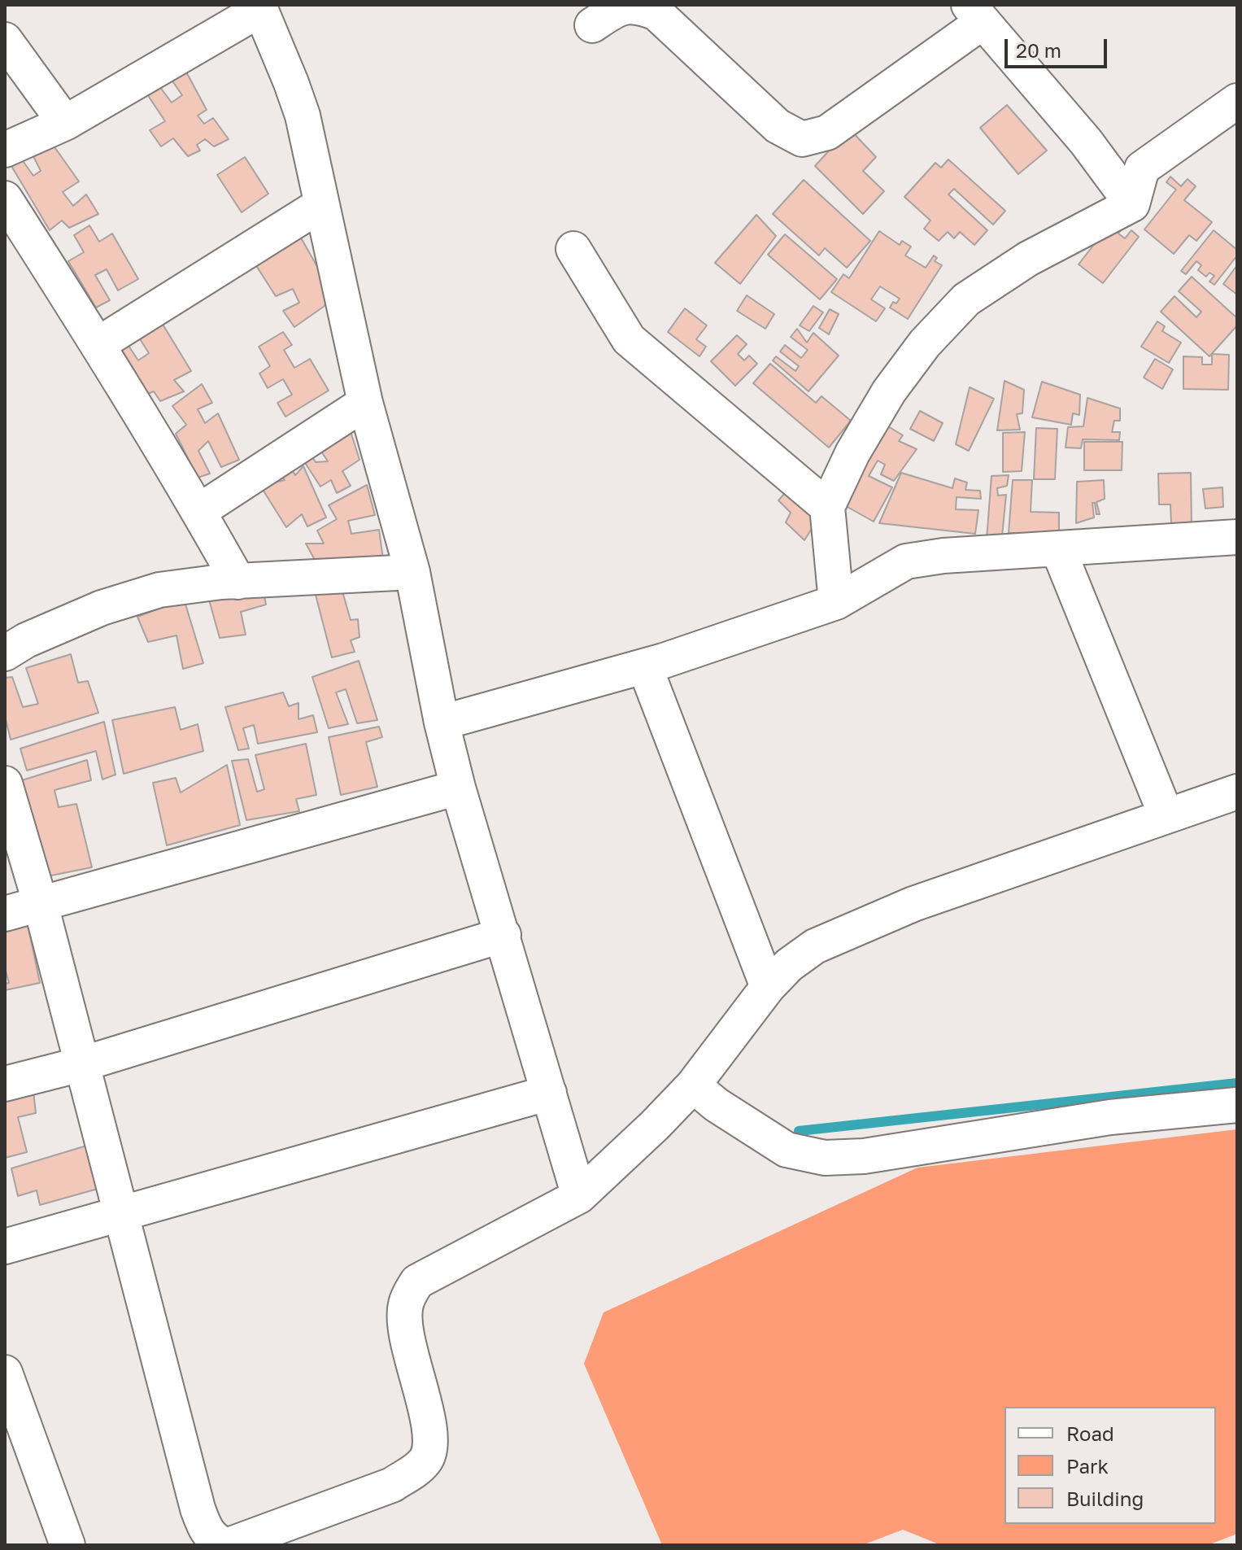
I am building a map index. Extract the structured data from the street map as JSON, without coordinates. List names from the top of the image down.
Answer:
{
  "legend": ["Road", "Park", "Building"],
  "scale_bar": "20 m"
}
